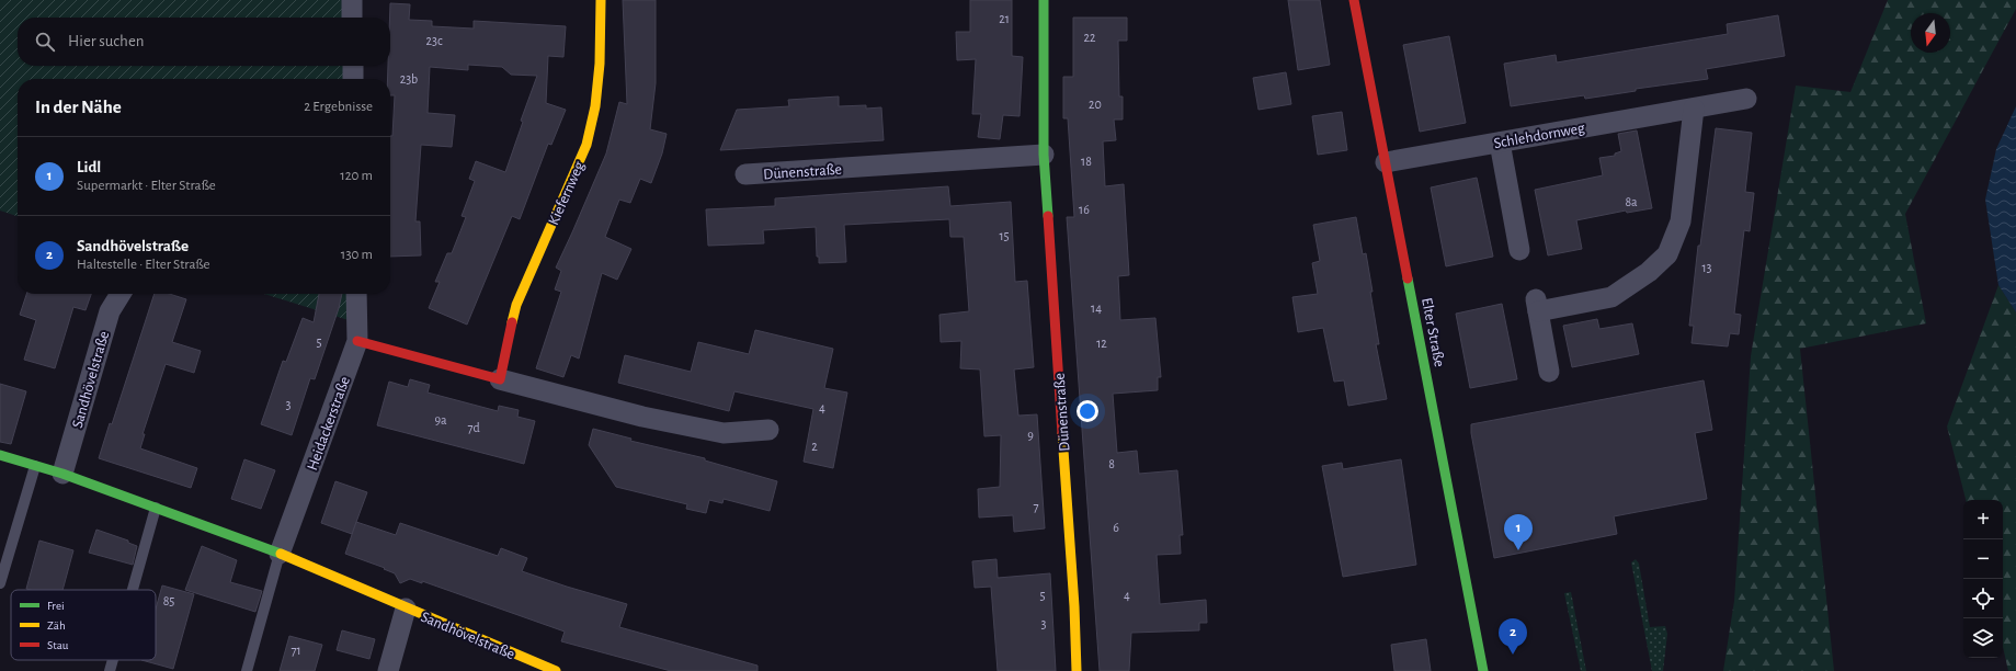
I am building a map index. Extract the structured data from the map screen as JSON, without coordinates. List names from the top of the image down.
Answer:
{
  "streets": {
    "street": [
      "Schlehdornweg",
      "Dünenstraße",
      "Kiefernweg",
      "Elter Straße",
      "Sandhövelstraße",
      "Heidackerstraße"
    ]
  },
  "crossings": [
    ["Schlehdornweg", "Elter Straße"],
    ["Sandhövelstraße", "Heidackerstraße"]
  ],
  "house_numbers": [
    "21",
    "22",
    "23c",
    "23b",
    "20",
    "18",
    "8a",
    "16",
    "15",
    "13",
    "14",
    "5",
    "12",
    "3",
    "4",
    "9a",
    "7d",
    "9",
    "2",
    "8",
    "7",
    "6",
    "5",
    "4",
    "85",
    "3",
    "71"
  ],
  "legend": ["Frei", "Zäh", "Stau"],
  "north": "bottom",
  "page": {
    "search": "Hier suchen",
    "heading": ["In der Nähe", "2 Ergebnisse"],
    "list": [
      {
        "mark": "1",
        "name": "Lidl",
        "note": "Supermarkt · Elter Straße",
        "value": "120 m"
      },
      {
        "mark": "2",
        "name": "Sandhövelstraße",
        "note": "Haltestelle · Elter Straße",
        "value": "130 m"
      }
    ],
    "map_buttons": ["+", "−"],
    "pins": ["1", "2"]
  }
}
